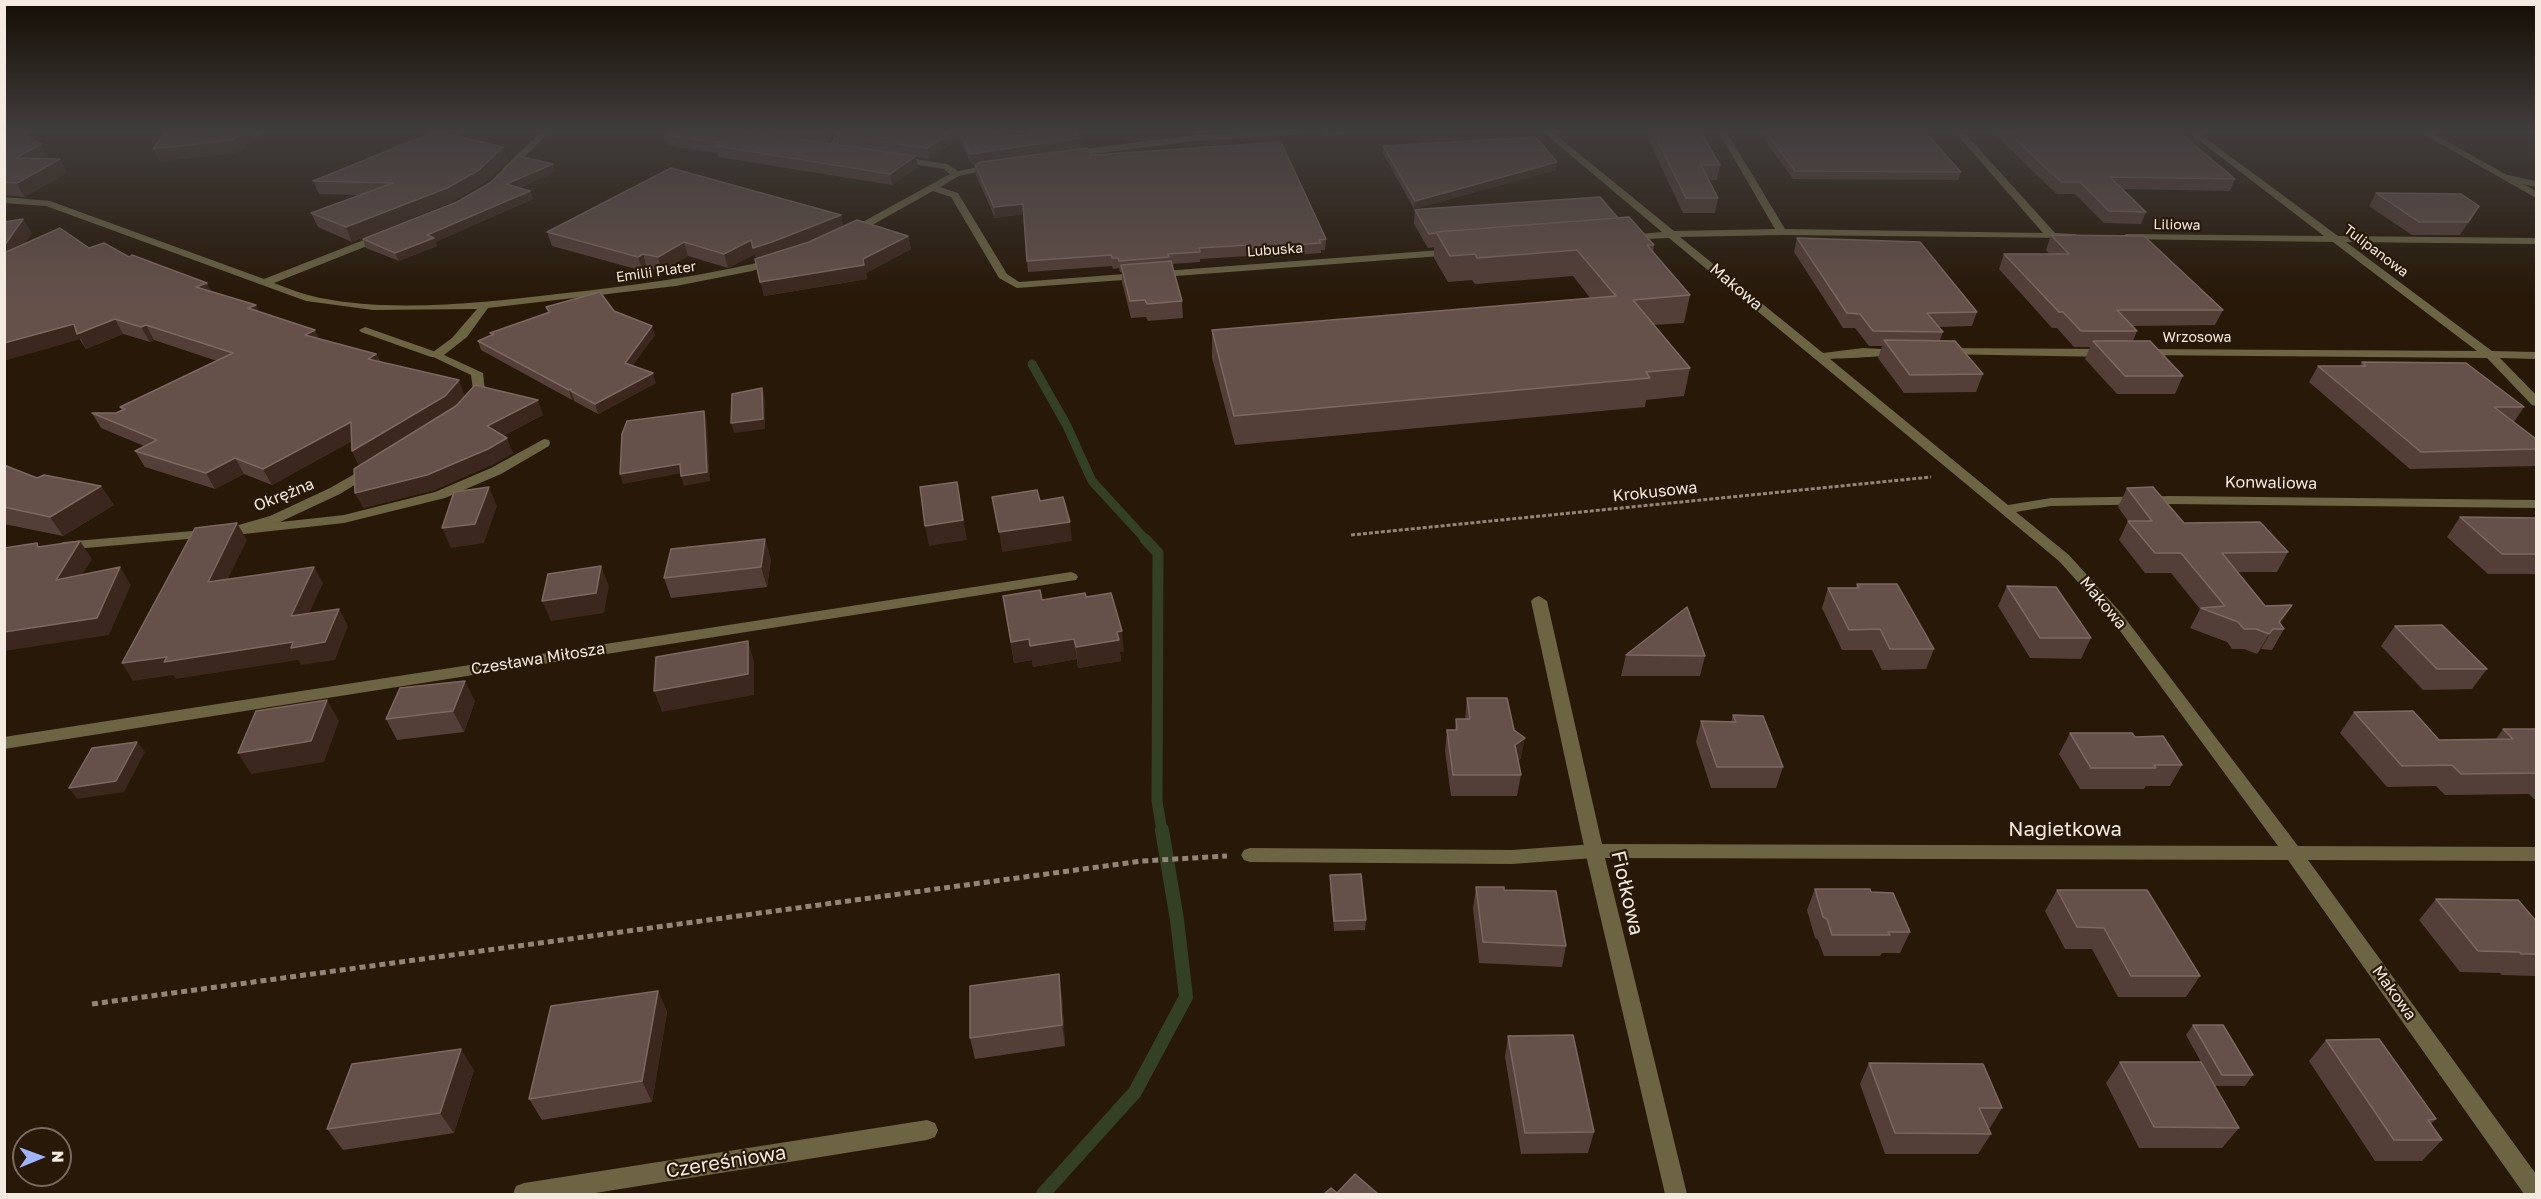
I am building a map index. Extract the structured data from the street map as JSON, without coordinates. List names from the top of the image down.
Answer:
{
  "streets": {
    "street": [
      "Liliowa",
      "Lubuska",
      "Tulipanowa",
      "Emilii Plater",
      "Makowa",
      "Wrzosowa",
      "Konwaliowa",
      "Okrężna",
      "Czesława Miłosza",
      "Nagietkowa",
      "Fiołkowa",
      "Czereśniowa"
    ],
    "path": ["Krokusowa"]
  },
  "crossings": [
    ["Liliowa", "Tulipanowa"],
    ["Tulipanowa", "Wrzosowa"],
    ["Makowa", "Konwaliowa"],
    ["Makowa", "Krokusowa"],
    ["Makowa", "Nagietkowa"],
    ["Nagietkowa", "Fiołkowa"]
  ],
  "north": "right"
}
